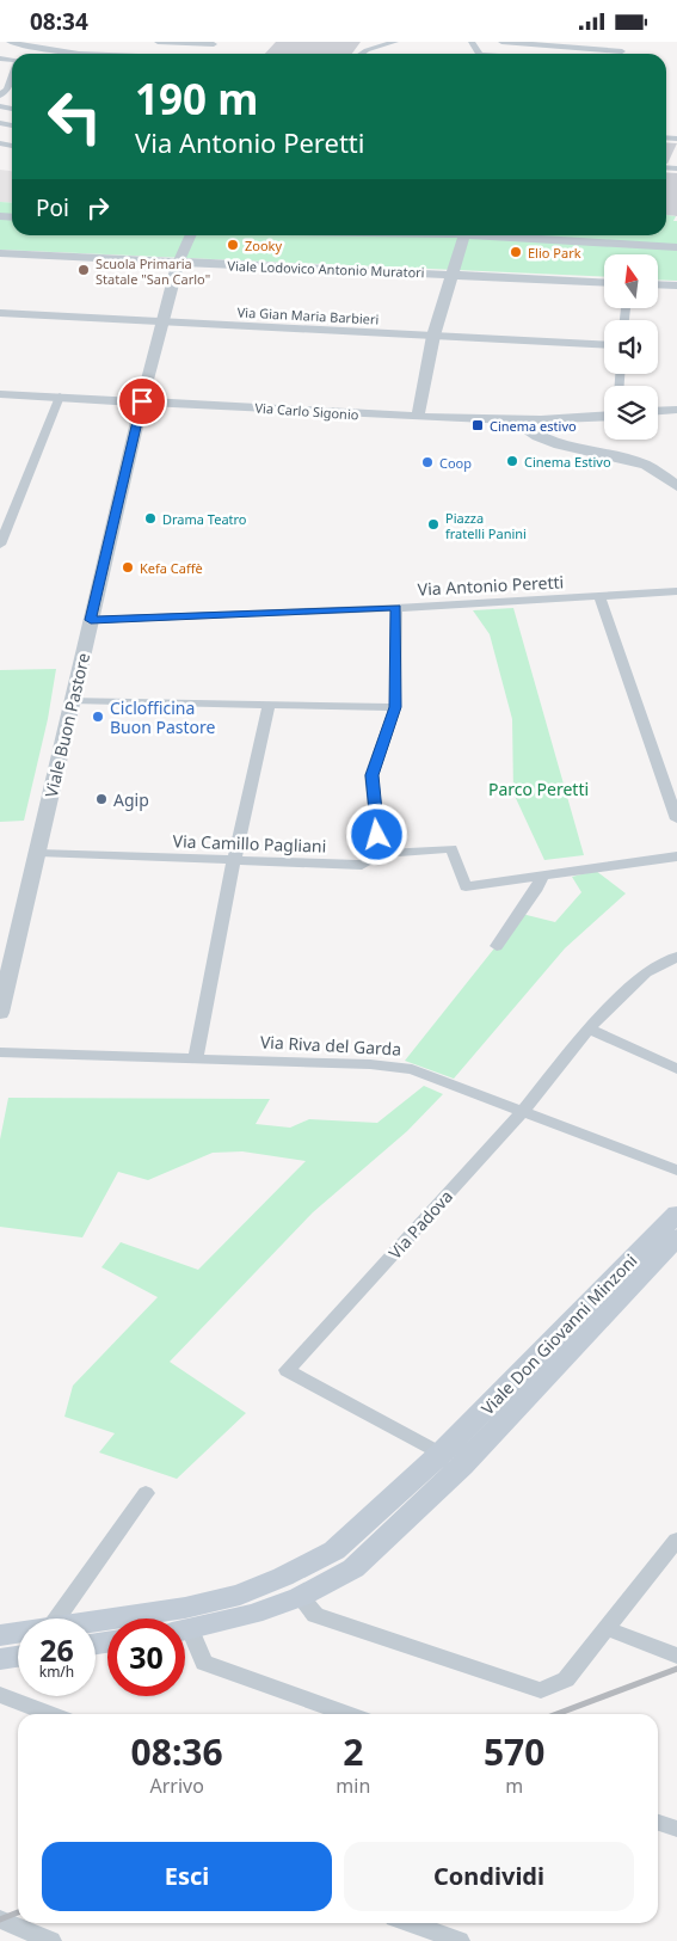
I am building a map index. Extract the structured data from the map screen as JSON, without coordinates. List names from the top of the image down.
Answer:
{
  "streets": {
    "main road": ["Viale Don Giovanni Minzoni"],
    "street": [
      "Viale Lodovico Antonio Muratori",
      "Via Gian Maria Barbieri",
      "Via Carlo Sigonio",
      "Via Antonio Peretti",
      "Viale Buon Pastore",
      "Via Camillo Pagliani",
      "Via Riva del Garda",
      "Via Padova"
    ]
  },
  "crossings": [
    ["Viale Lodovico Antonio Muratori", "Viale Buon Pastore"],
    ["Via Gian Maria Barbieri", "Viale Buon Pastore"],
    ["Via Carlo Sigonio", "Viale Buon Pastore"],
    ["Via Antonio Peretti", "Viale Buon Pastore"],
    ["Viale Buon Pastore", "Via Camillo Pagliani"],
    ["Via Riva del Garda", "Via Padova"],
    ["Via Padova", "Viale Don Giovanni Minzoni"]
  ],
  "parks": ["Parco Peretti"],
  "places": {
    "other": [
      "Zooky",
      "Elio Park",
      "Scuola Primaria Statale \"San Carlo\"",
      "Cinema Estivo",
      "Coop",
      "Drama Teatro",
      "Piazza fratelli Panini",
      "Kefa Caffè",
      "Ciclofficina Buon Pastore",
      "Agip"
    ],
    "transit": ["Cinema estivo"]
  },
  "north": "top",
  "page": {
    "status": "08:34",
    "turn": ["190 m", "Via Antonio Peretti"],
    "then": "Poi",
    "speed": "26 km/h",
    "limit": "30",
    "eta": [
      "08:36",
      "Arrivo",
      "2",
      "min",
      "570",
      "m"
    ],
    "buttons": ["Esci", "Condividi"]
  }
}
